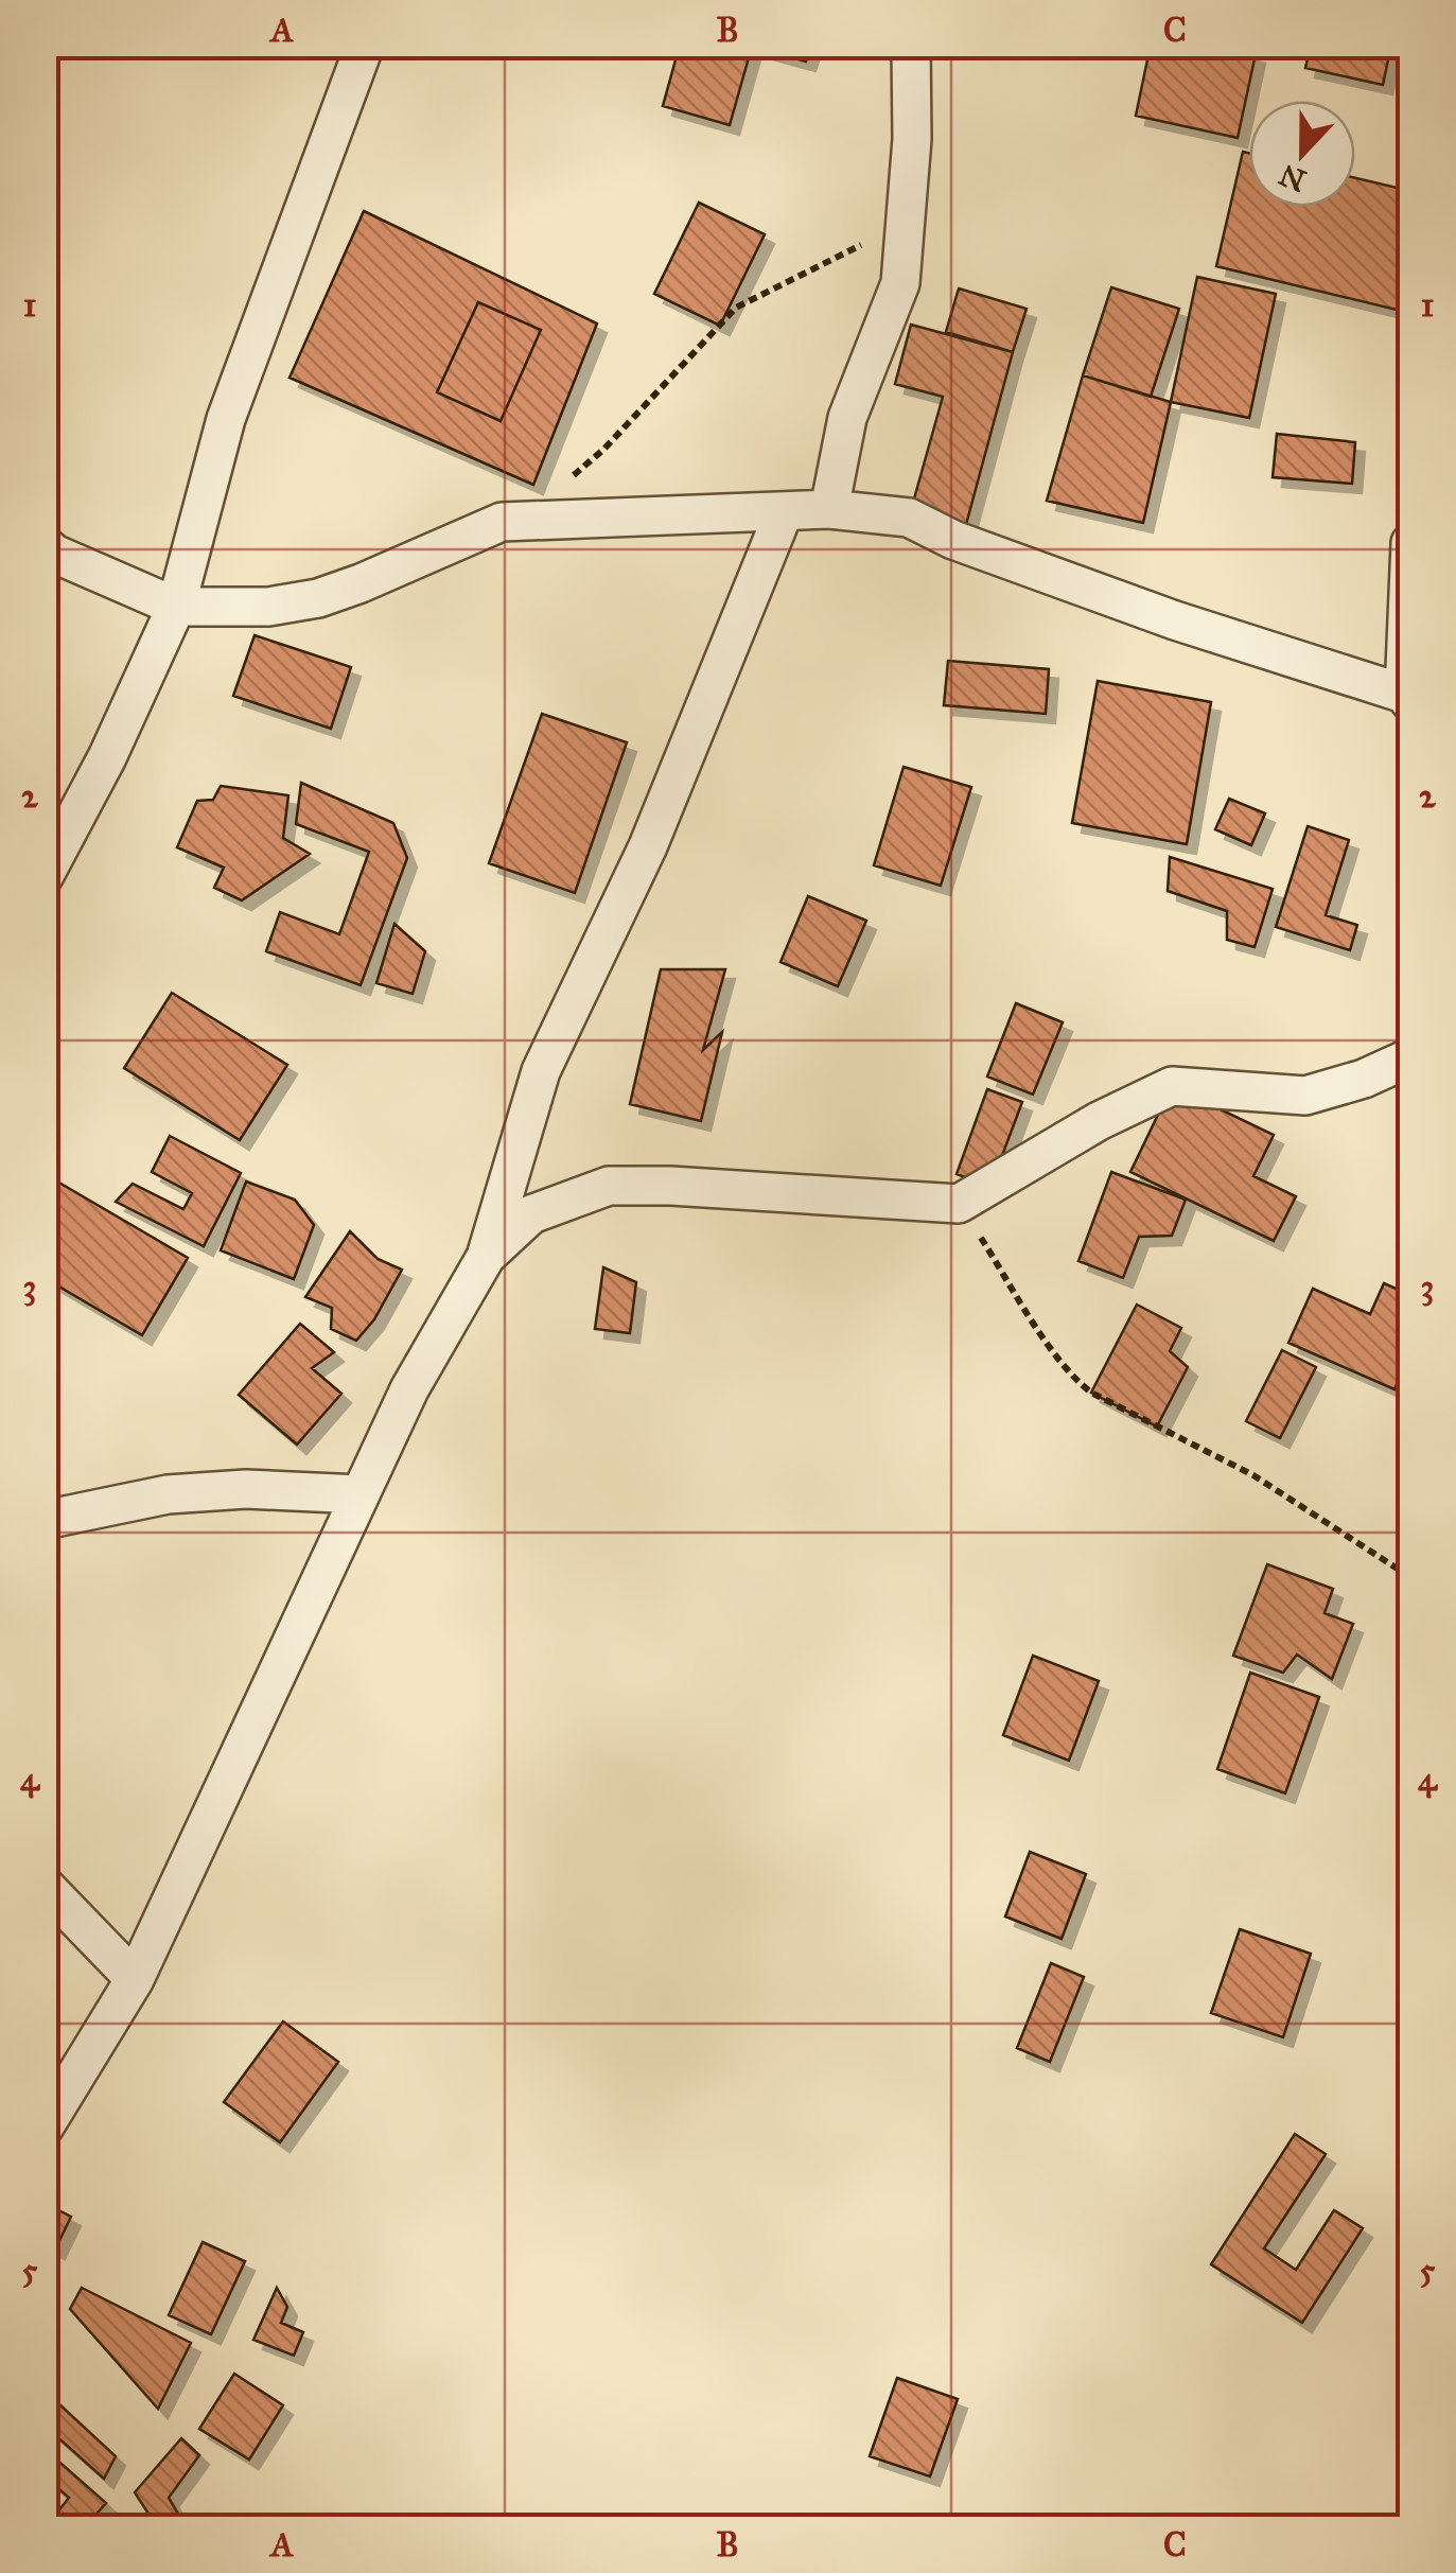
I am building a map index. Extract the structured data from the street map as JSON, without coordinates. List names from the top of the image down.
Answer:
{
  "north": "bottom",
  "grid": {
    "columns": ["A", "B", "C"],
    "rows": [
      "1",
      "2",
      "3",
      "4",
      "5"
    ]
  }
}
